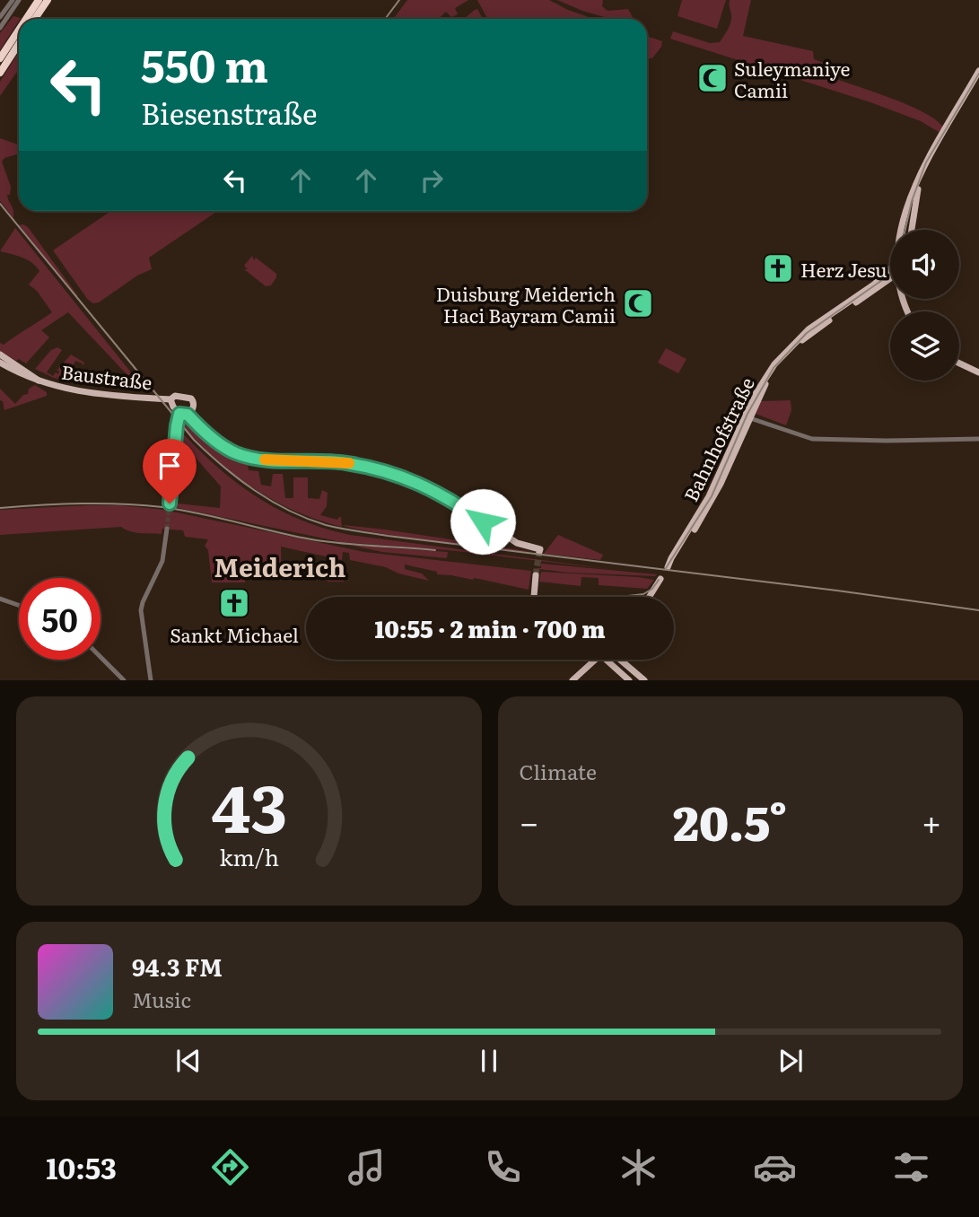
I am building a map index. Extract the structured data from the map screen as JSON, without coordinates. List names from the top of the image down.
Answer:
{
  "streets": {
    "main road": ["Baustraße", "Bahnhofstraße"]
  },
  "districts": ["Meiderich"],
  "places": {
    "mosque": ["Suleymaniye Camii", "Duisburg Meiderich Haci Bayram Camii"],
    "church": ["Herz Jesu", "Sankt Michael"]
  },
  "page": {
    "turn": ["550 m", "Biesenstraße"],
    "limit": "50",
    "trip": "10:55 · 2 min · 700 m",
    "tile": "Climate",
    "heat": ["−", "20.5°", "+"],
    "song": ["94.3 FM", "Music"],
    "tabs": "10:53",
    "gauge": ["43", "km/h"]
  }
}
